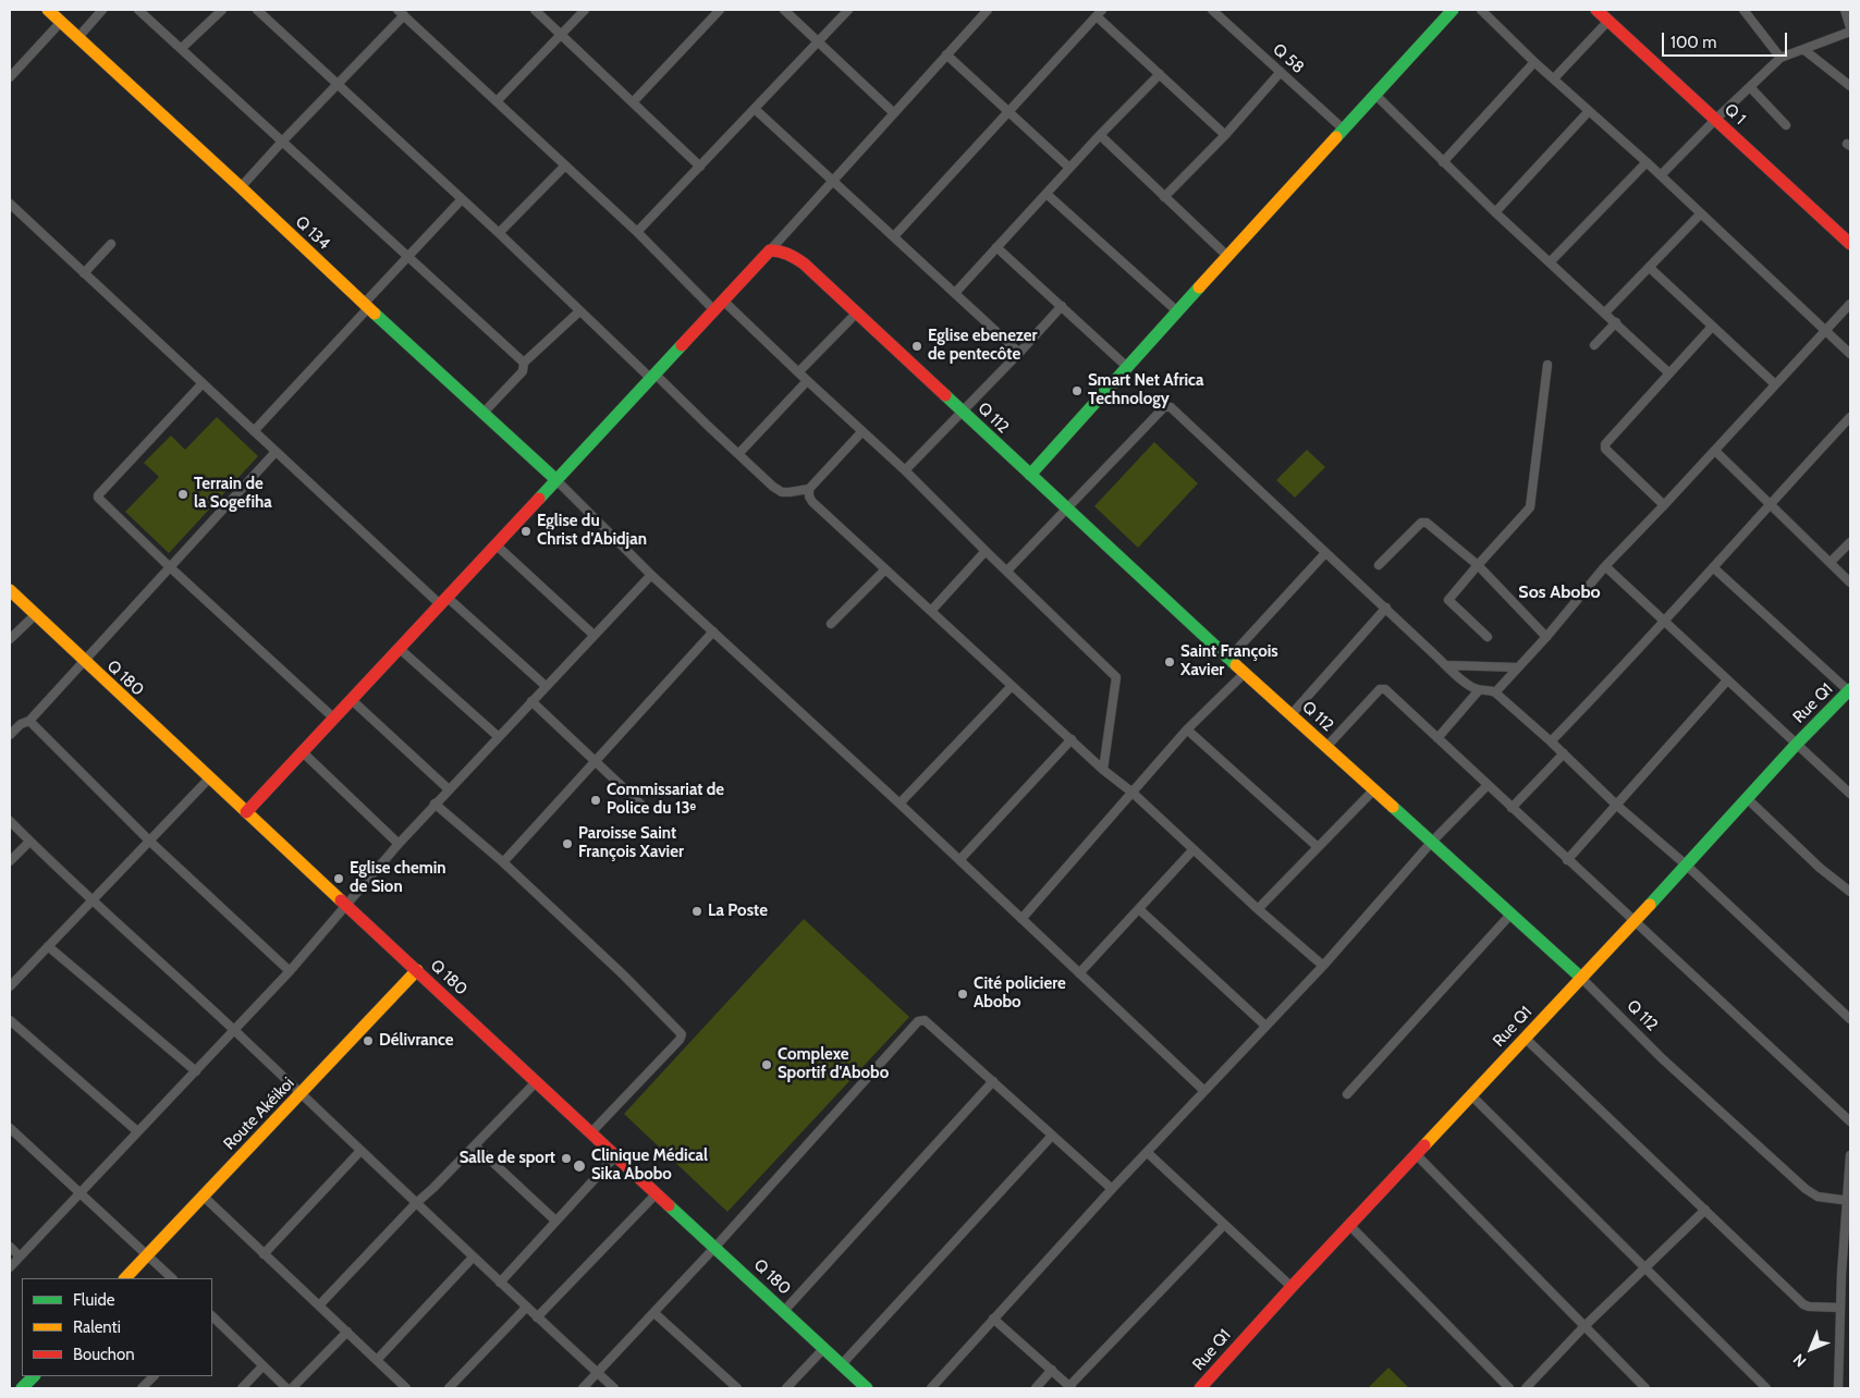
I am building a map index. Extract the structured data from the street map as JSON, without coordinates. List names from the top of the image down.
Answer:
{
  "streets": {
    "street": [
      "Q 58",
      "Q 1",
      "Q 134",
      "Q 112",
      "Q 180",
      "Rue Q1",
      "Route Akéikoi"
    ]
  },
  "crossings": [
    ["Q 112", "Rue Q1"],
    ["Q 180", "Route Akéikoi"]
  ],
  "districts": ["Sos Abobo"],
  "places": [
    "Eglise ebenezer de pentecôte",
    "Smart Net Africa Technology",
    "Terrain de la Sogefiha",
    "Eglise du Christ d'Abidjan",
    "Saint François Xavier",
    "Commissariat de Police du 13ᵉ",
    "Paroisse Saint François Xavier",
    "Eglise chemin de Sion",
    "La Poste",
    "Cité policiere Abobo",
    "Délivrance",
    "Complexe Sportif d'Abobo",
    "Salle de sport",
    "Clinique Médical Sika Abobo"
  ],
  "legend": ["Fluide", "Ralenti", "Bouchon"],
  "scale_bar": "100 m",
  "north": "bottom left"
}
